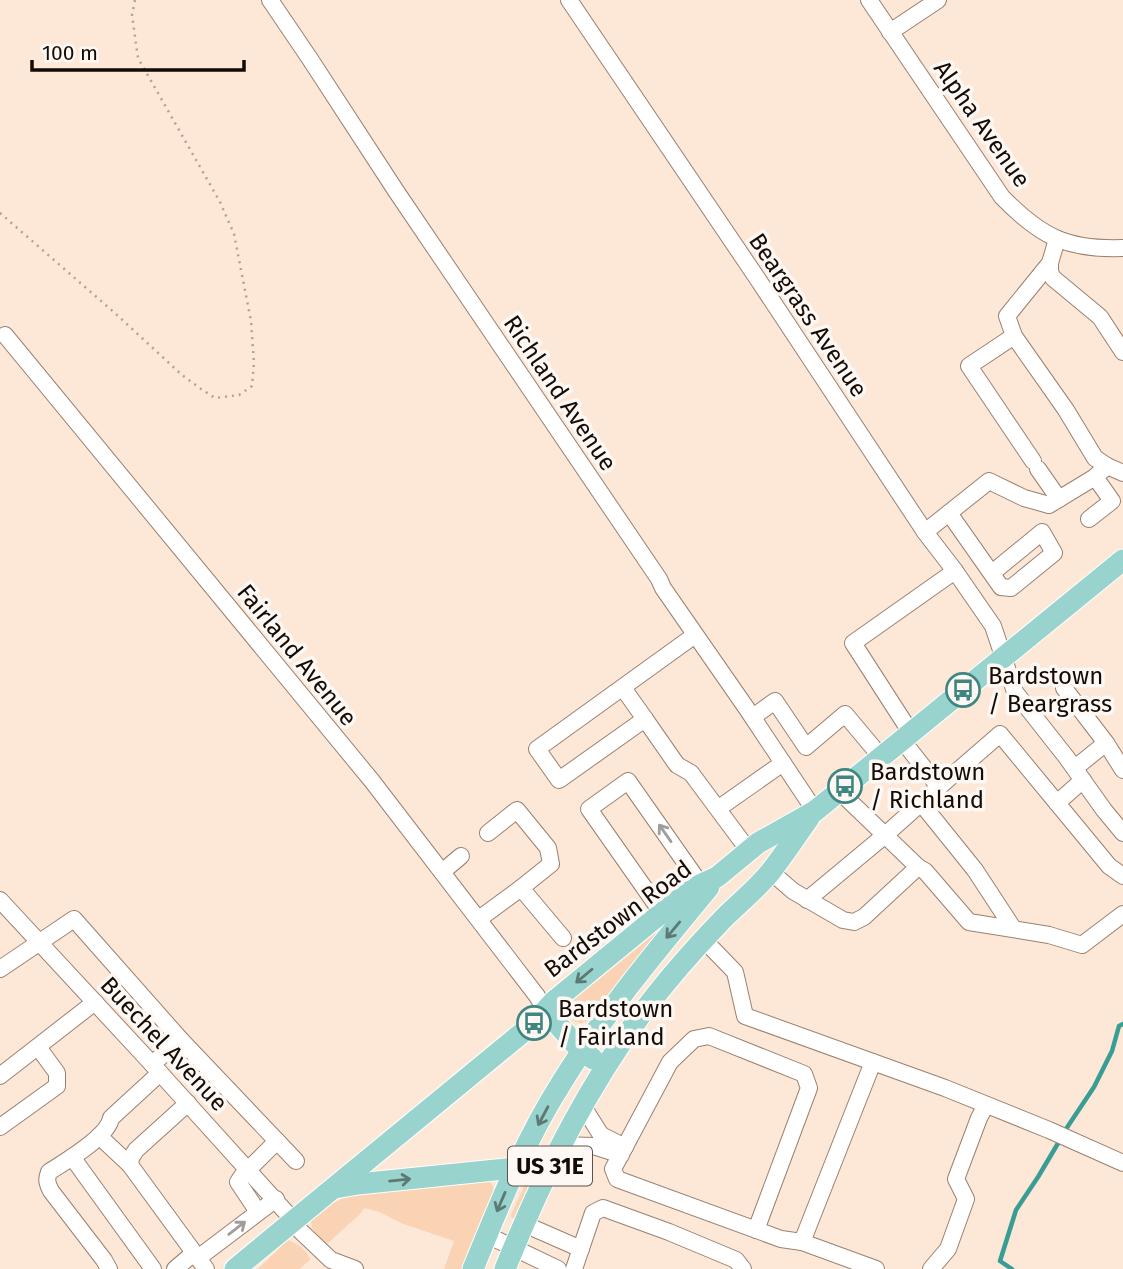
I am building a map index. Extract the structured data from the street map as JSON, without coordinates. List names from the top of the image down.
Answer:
{
  "streets": {
    "main road": ["Bardstown Road", "US 31E"],
    "street": [
      "Alpha Avenue",
      "Beargrass Avenue",
      "Richland Avenue",
      "Fairland Avenue",
      "Buechel Avenue"
    ]
  },
  "crossings": [
    ["Beargrass Avenue", "Bardstown Road"],
    ["Richland Avenue", "Bardstown Road"],
    ["Fairland Avenue", "Bardstown Road"],
    ["Bardstown Road", "Buechel Avenue"],
    ["Bardstown Road", "US 31E"]
  ],
  "places": {
    "bus stop": ["Bardstown / Beargrass", "Bardstown / Richland", "Bardstown / Fairland"]
  },
  "scale_bar": "100 m"
}
